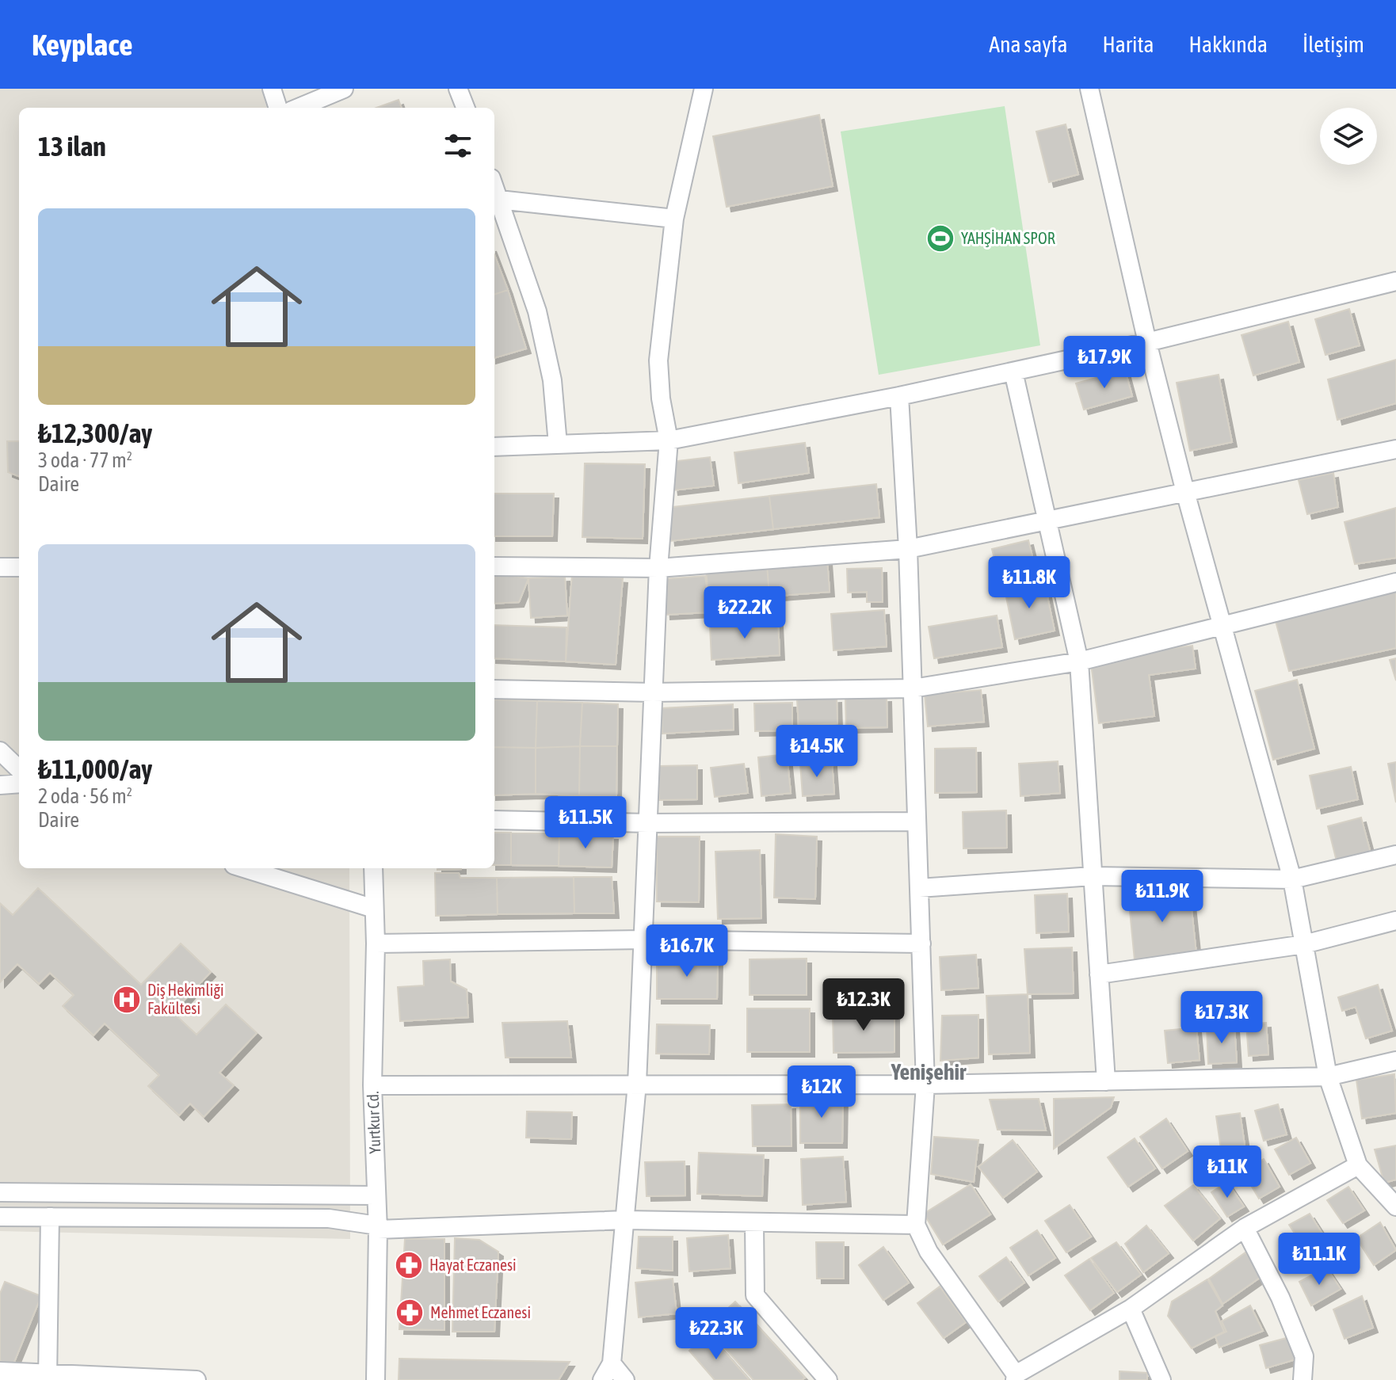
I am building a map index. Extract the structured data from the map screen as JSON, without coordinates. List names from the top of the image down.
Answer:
{
  "streets": {
    "street": ["Yurtkur Cd."]
  },
  "districts": ["Yenişehir"],
  "places": {
    "sports": ["YAHŞİHAN SPOR"],
    "hospital": ["Diş Hekimliği Fakültesi"],
    "pharmacy": ["Hayat Eczanesi", "Mehmet Eczanesi"]
  },
  "page": {
    "header": "Keyplace",
    "nav": [
      "Ana sayfa",
      "Harita",
      "Hakkında",
      "İletişim"
    ],
    "heading": "13 ilan",
    "list": [
      {
        "name": "₺12,300/ay",
        "note": "3 oda · 77 m² · Daire"
      },
      {
        "name": "₺11,000/ay",
        "note": "2 oda · 56 m² · Daire"
      }
    ],
    "price": [
      "₺17.9K",
      "₺11.8K",
      "₺22.2K",
      "₺14.5K",
      "₺11.5K",
      "₺11.9K",
      "₺16.7K",
      "₺12.3K",
      "₺17.3K",
      "₺12K",
      "₺11K",
      "₺11.1K",
      "₺22.3K"
    ]
  }
}
